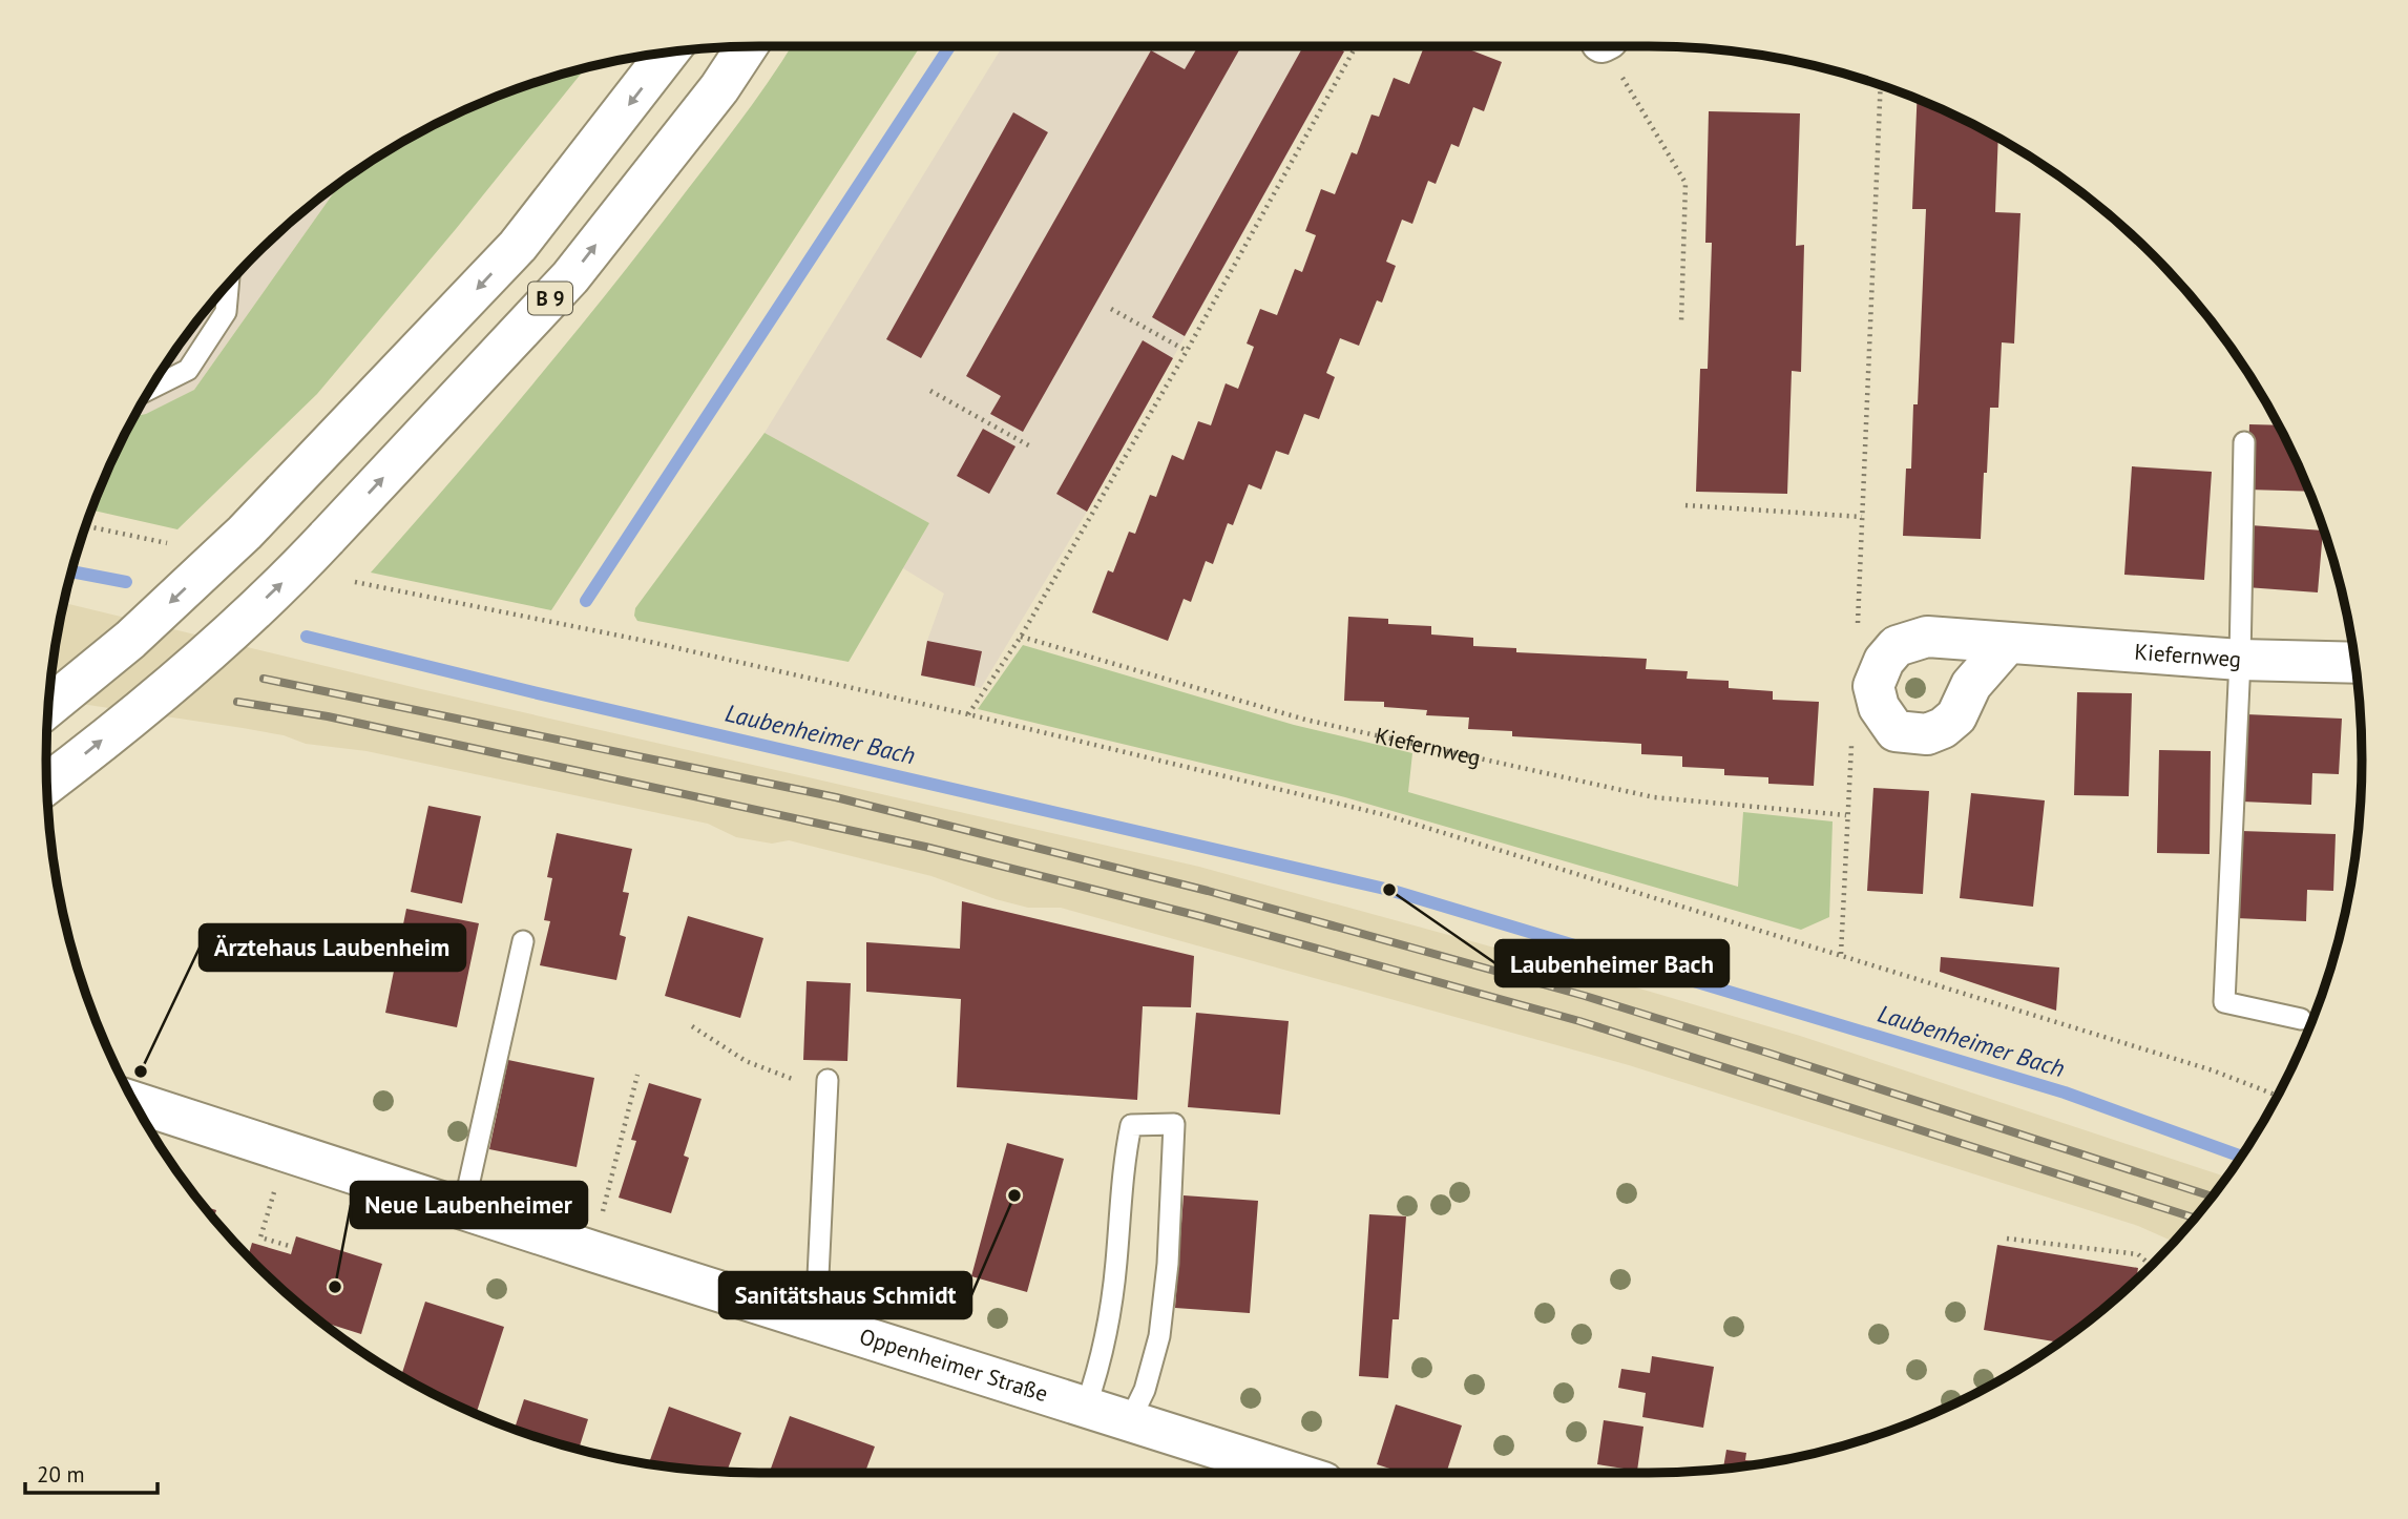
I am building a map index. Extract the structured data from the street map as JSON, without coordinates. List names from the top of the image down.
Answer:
{
  "streets": {
    "main road": ["B 9", "Kiefernweg", "Oppenheimer Straße"]
  },
  "water": ["Laubenheimer Bach"],
  "places": [
    "Laubenheimer Bach",
    "Ärztehaus Laubenheim",
    "Sanitätshaus Schmidt",
    "Neue Laubenheimer"
  ],
  "scale_bar": "20 m"
}
